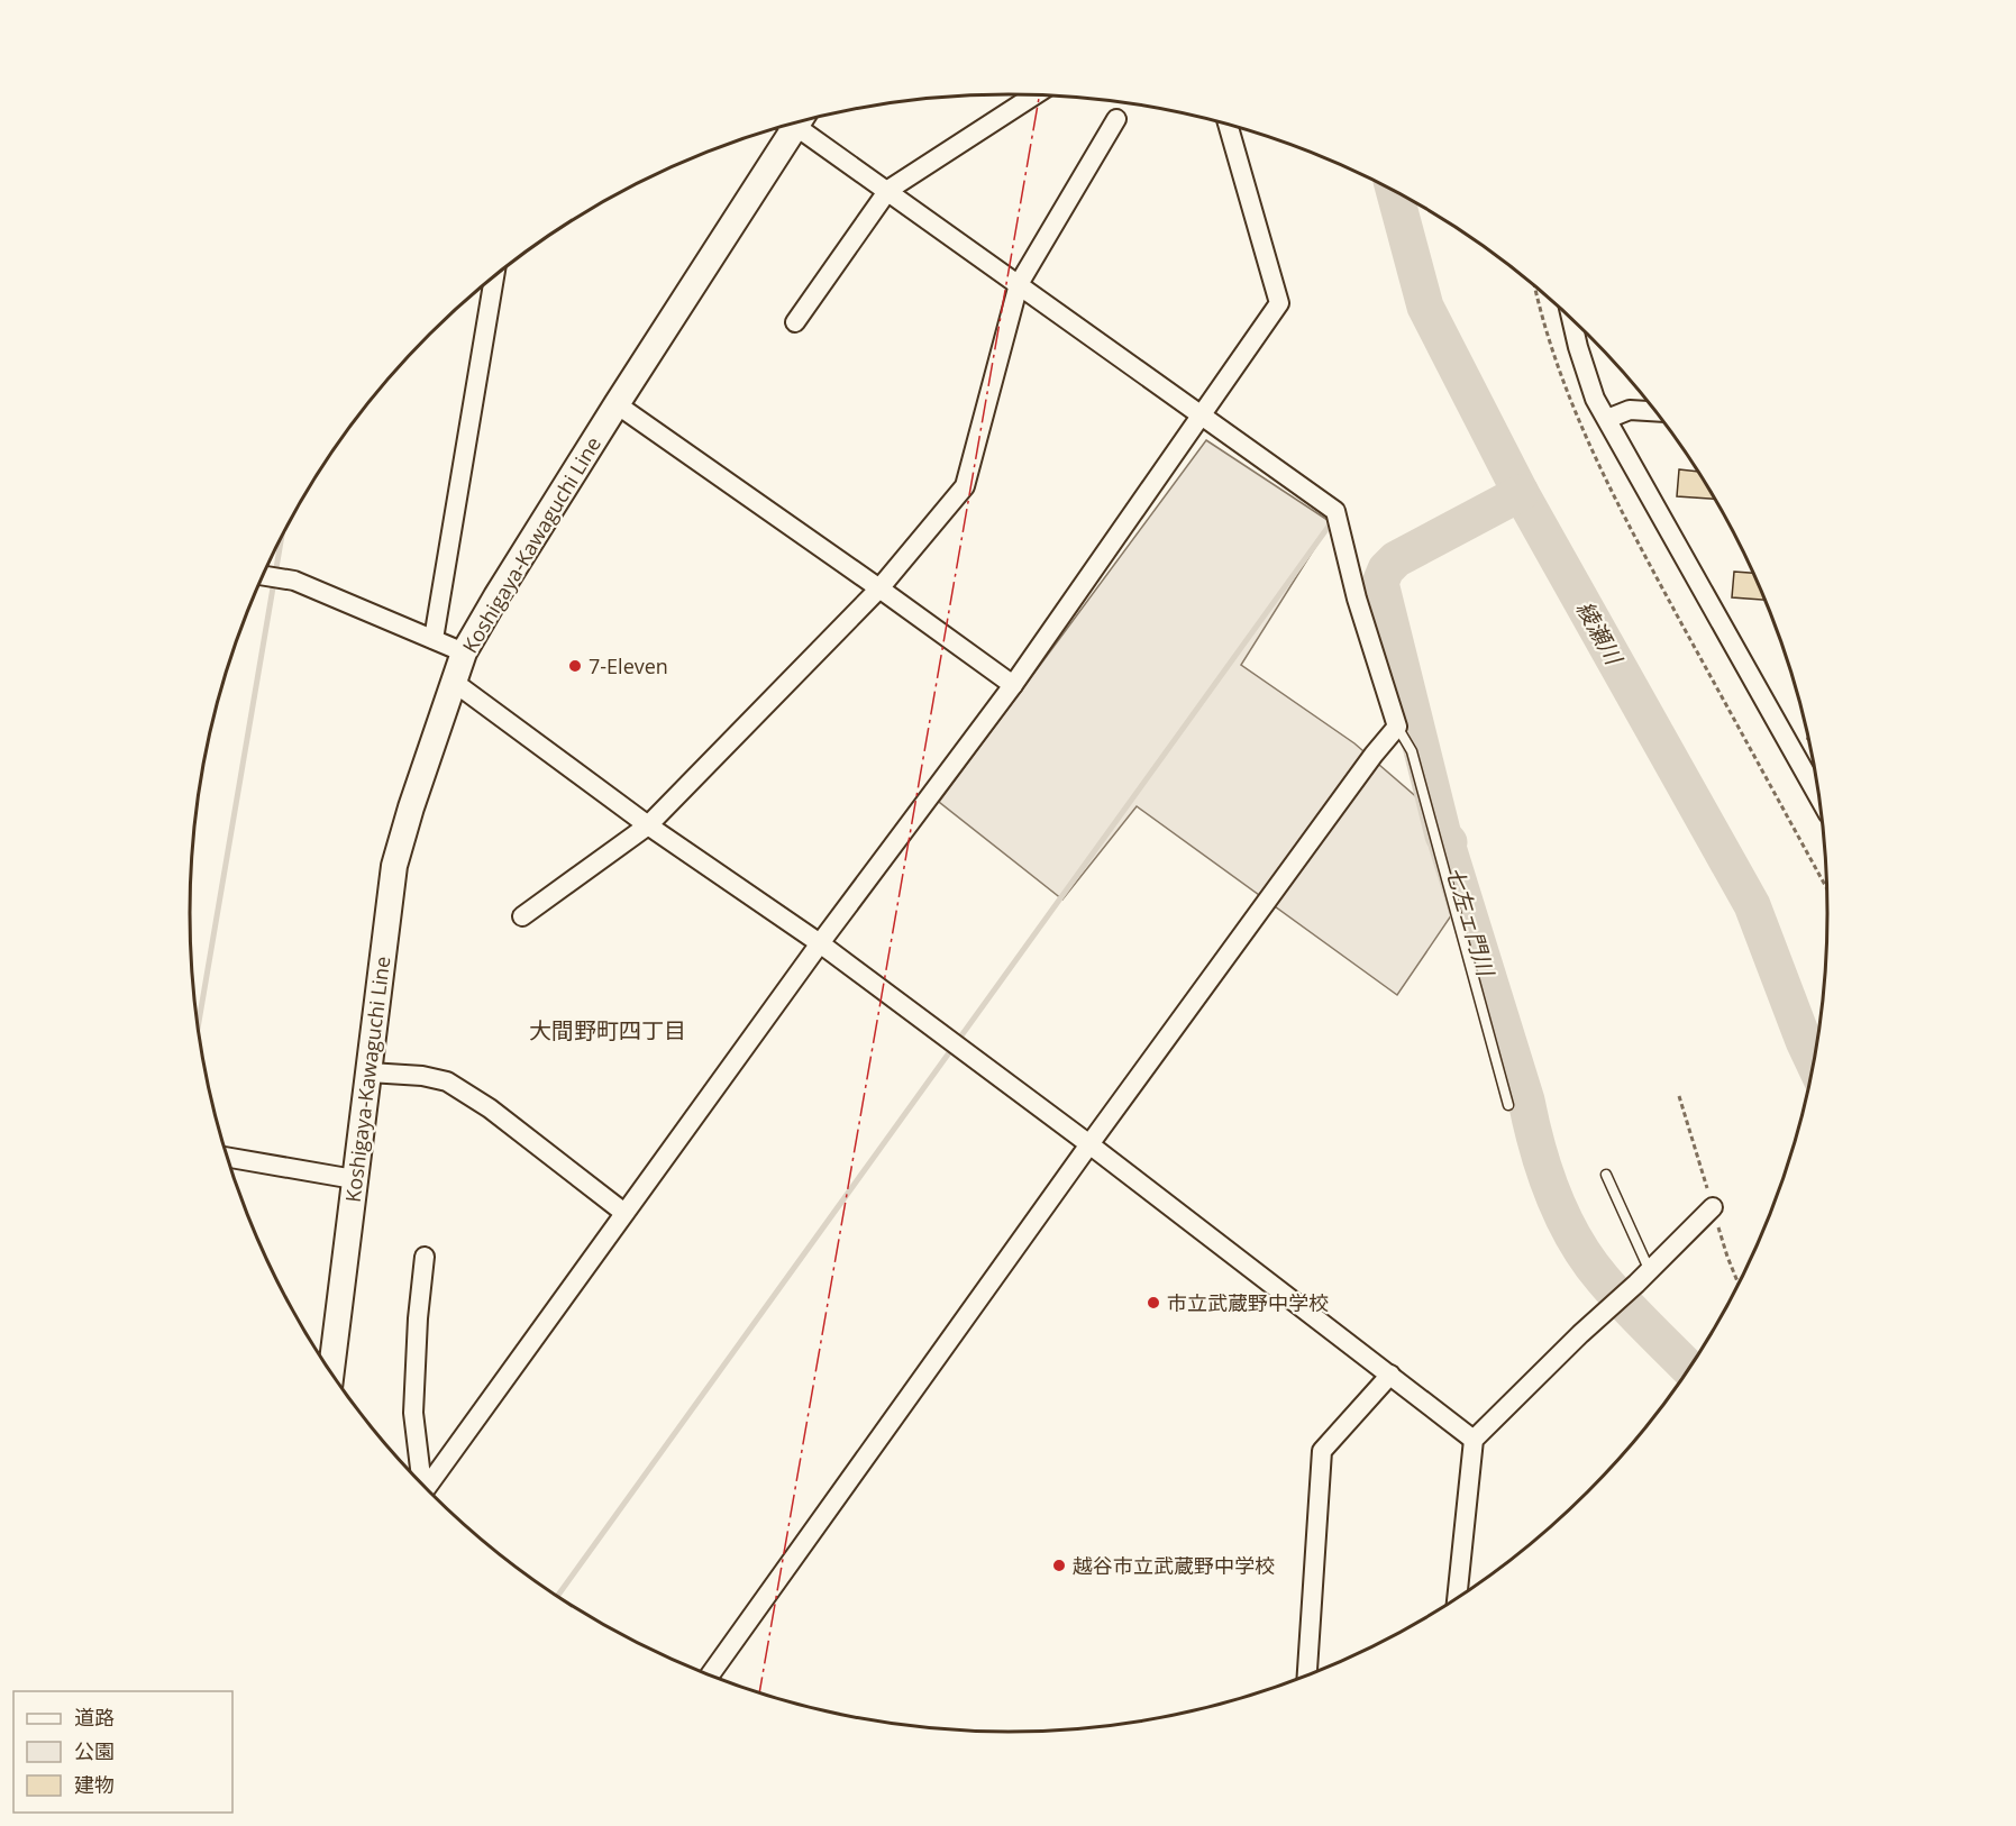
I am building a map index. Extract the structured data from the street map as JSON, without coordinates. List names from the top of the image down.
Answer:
{
  "streets": {
    "main road": ["Koshigaya-Kawaguchi Line"]
  },
  "districts": ["大間野町四丁目"],
  "water": ["綾瀬川", "七左ェ門川"],
  "places": ["7-Eleven", "市立武蔵野中学校", "越谷市立武蔵野中学校"],
  "legend": ["道路", "公園", "建物"]
}
